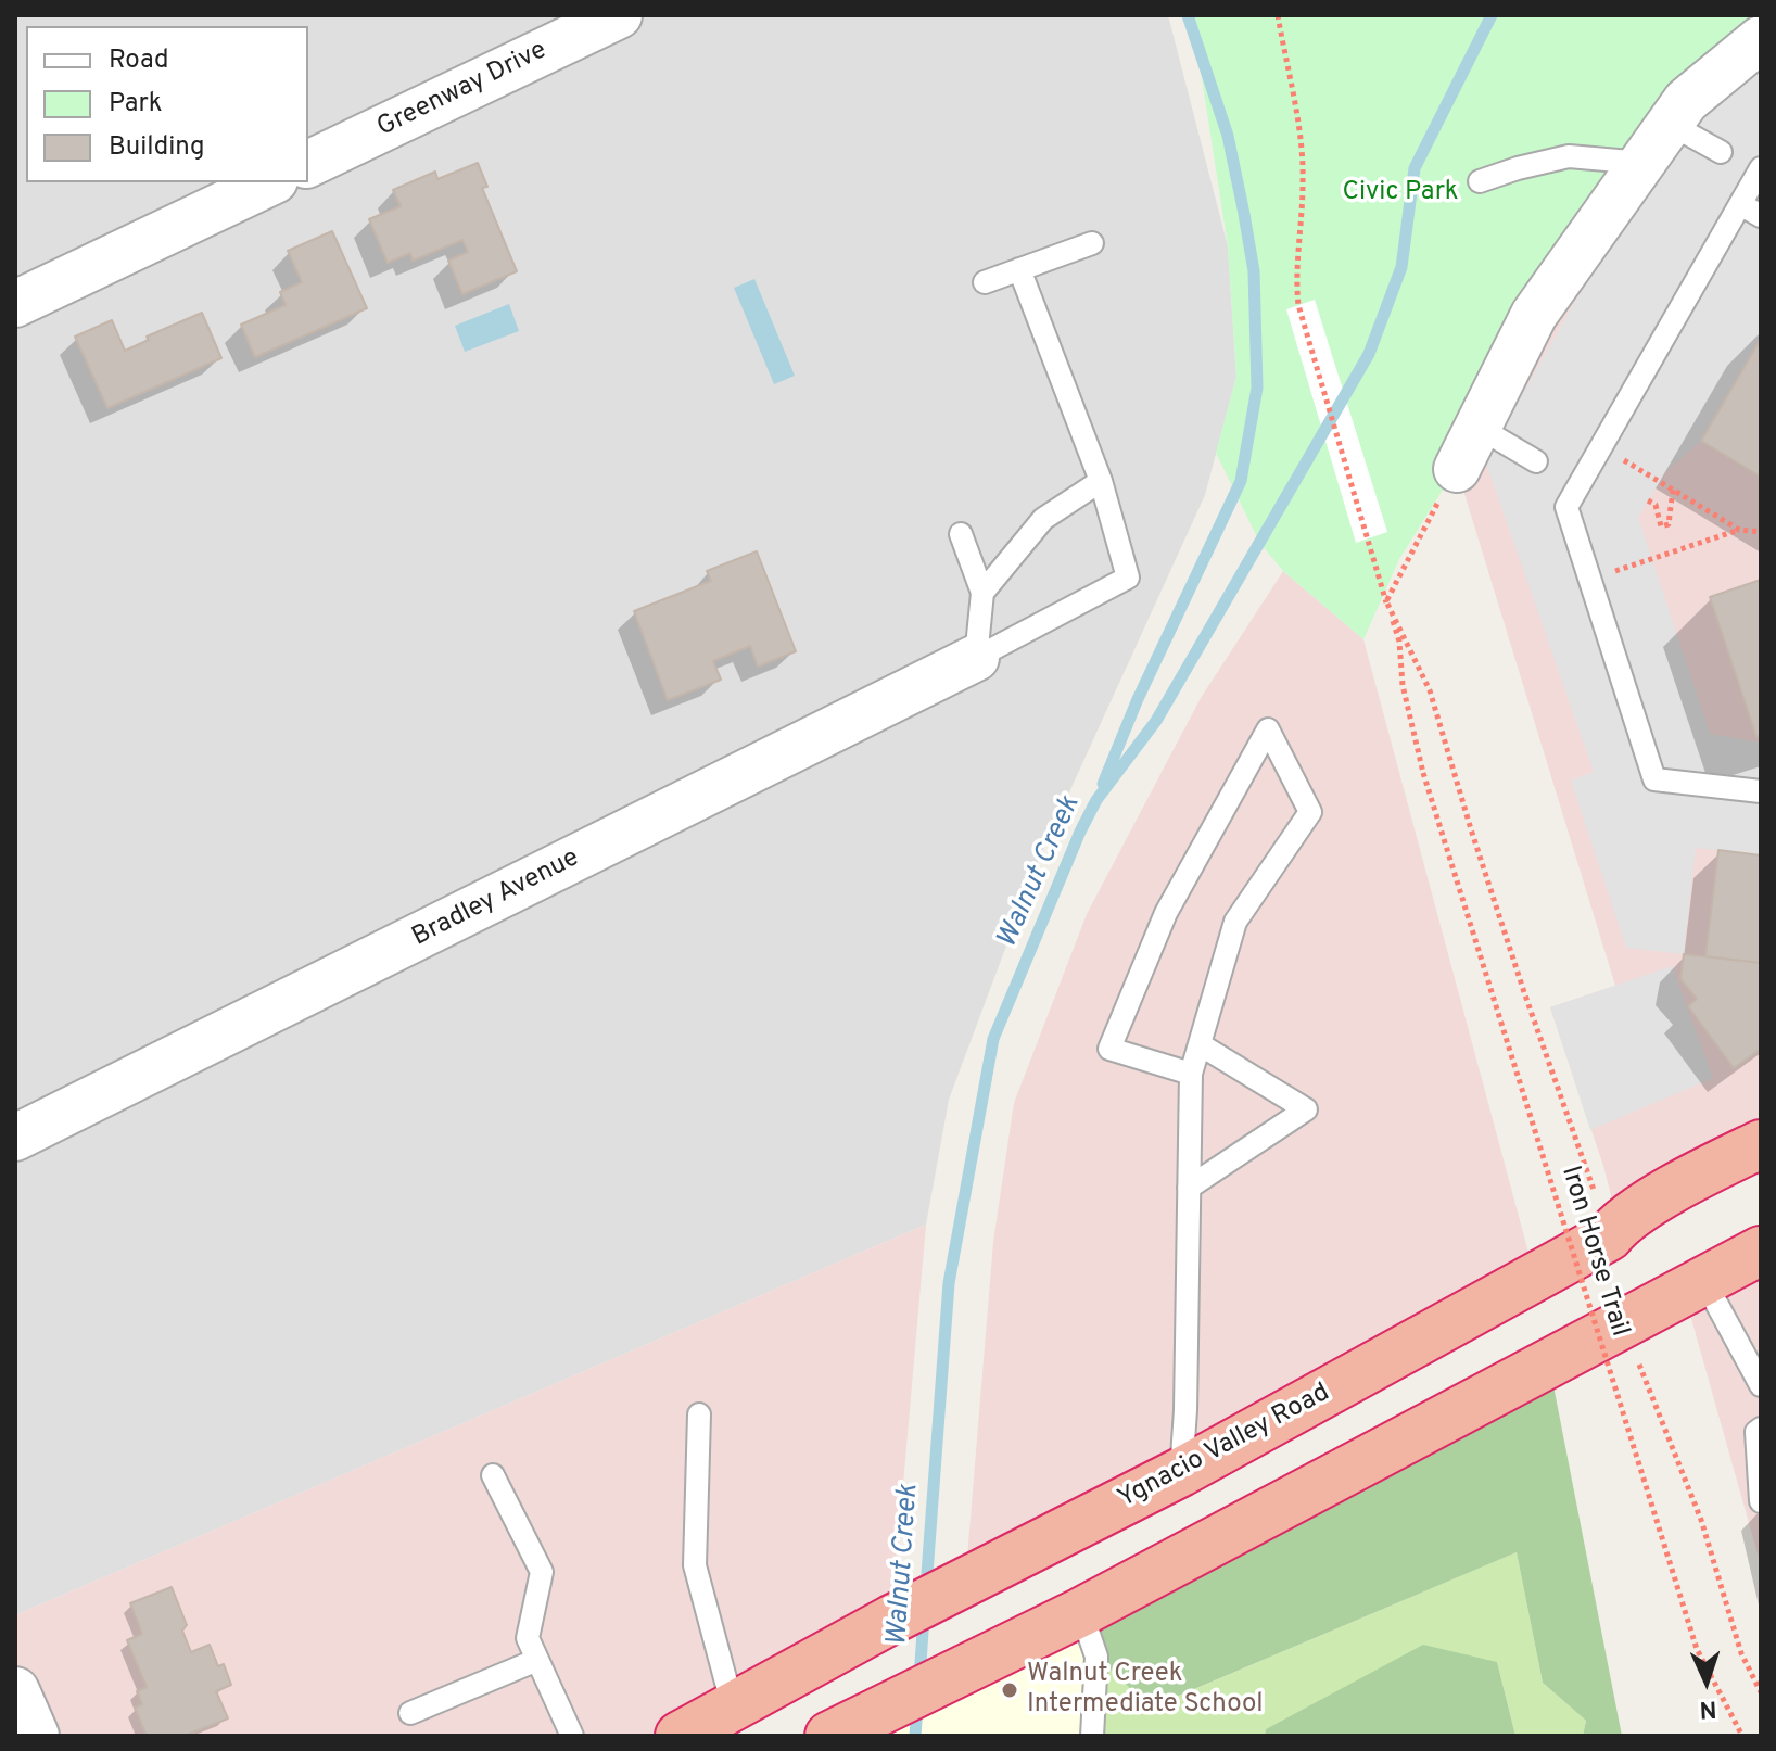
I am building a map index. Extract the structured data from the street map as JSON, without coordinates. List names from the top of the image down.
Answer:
{
  "streets": {
    "highway": ["Ygnacio Valley Road"],
    "street": ["Greenway Drive", "Bradley Avenue"],
    "path": ["Iron Horse Trail"]
  },
  "water": ["Walnut Creek"],
  "parks": ["Civic Park"],
  "places": ["Walnut Creek Intermediate School"],
  "legend": ["Road", "Park", "Building"],
  "north": "bottom"
}
